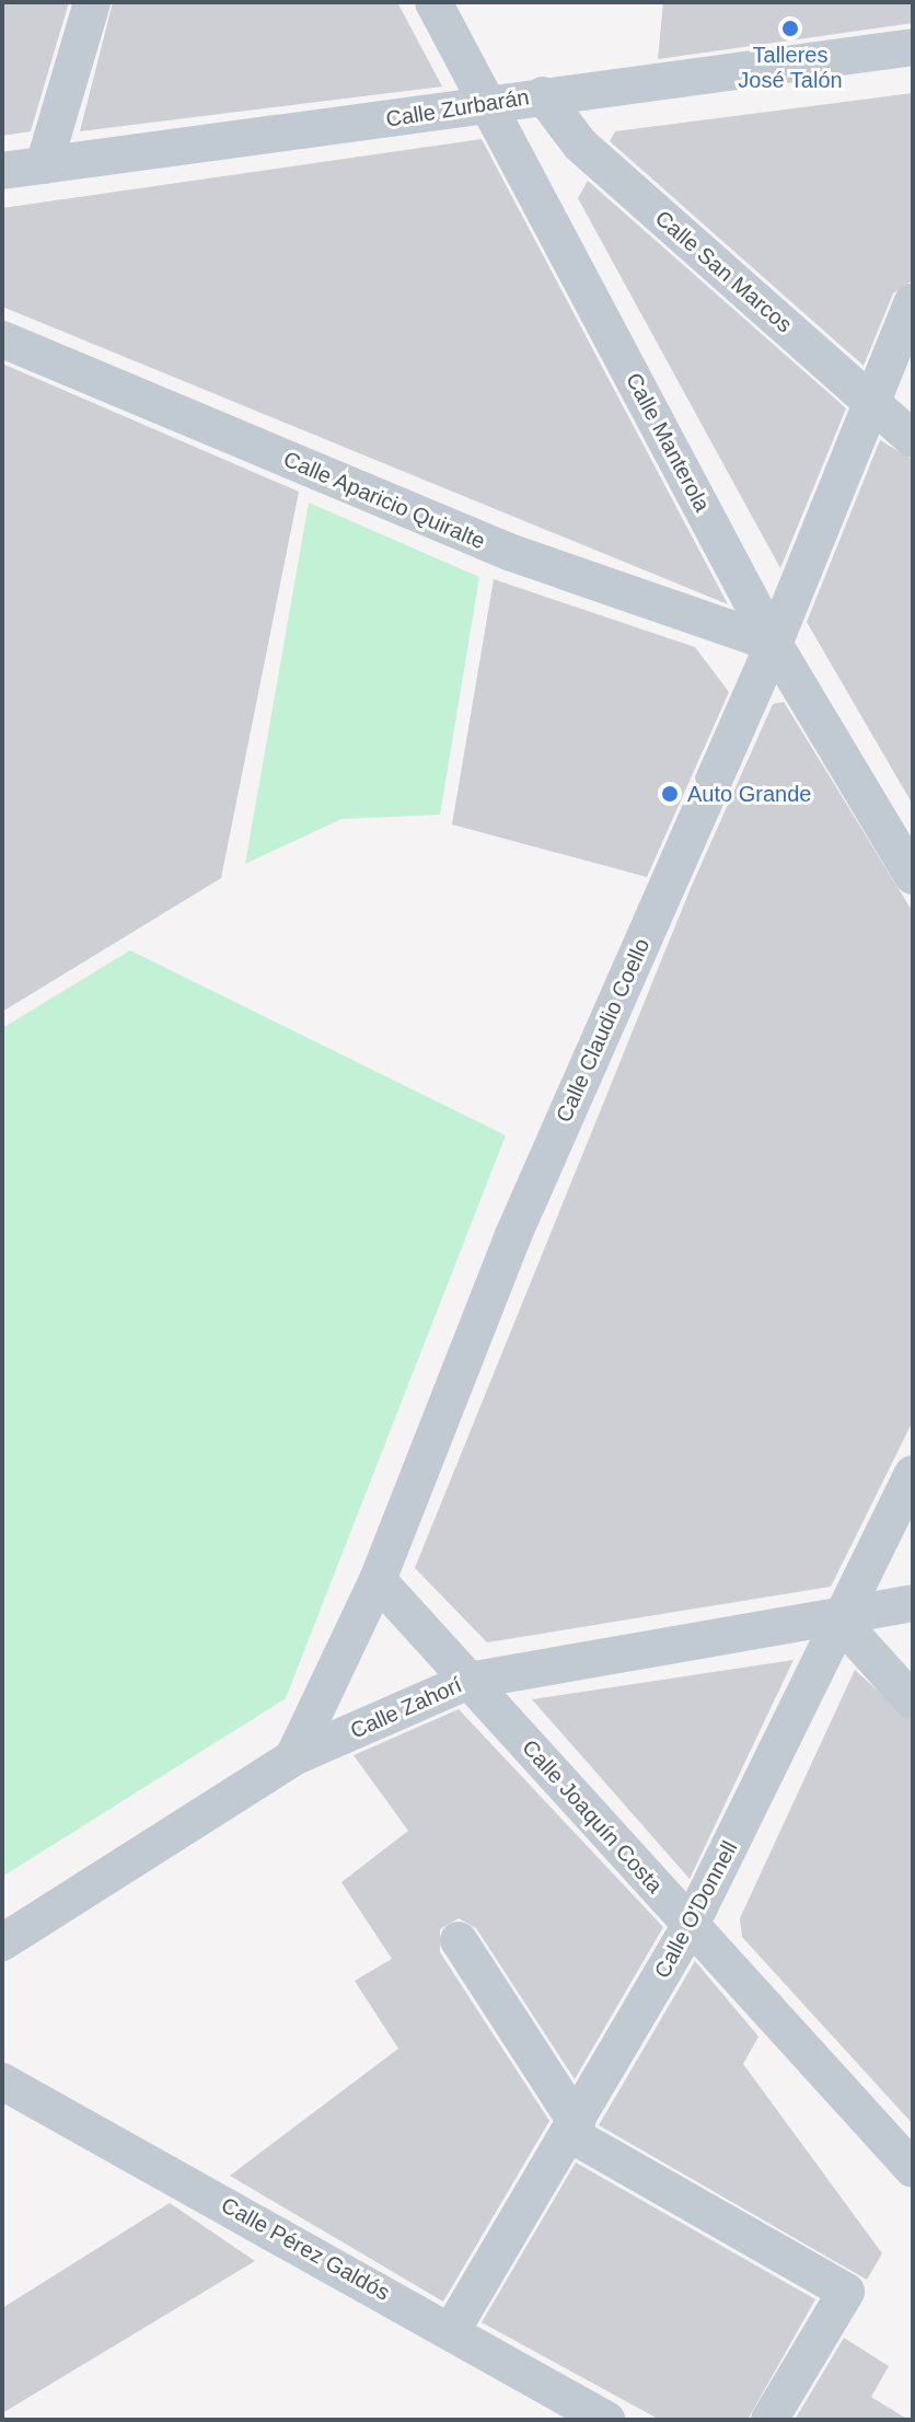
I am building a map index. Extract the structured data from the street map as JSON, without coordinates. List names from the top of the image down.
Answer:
{
  "streets": {
    "street": [
      "Calle Zurbarán",
      "Calle San Marcos",
      "Calle Manterola",
      "Calle Aparicio Quiralte",
      "Calle Claudio Coello",
      "Calle Zahorí",
      "Calle Joaquín Costa",
      "Calle O'Donnell",
      "Calle Pérez Galdós"
    ]
  },
  "crossings": [
    ["Calle Zurbarán", "Calle San Marcos"],
    ["Calle Zurbarán", "Calle Manterola"],
    ["Calle San Marcos", "Calle Claudio Coello"],
    ["Calle Manterola", "Calle Aparicio Quiralte"],
    ["Calle Manterola", "Calle Claudio Coello"],
    ["Calle Aparicio Quiralte", "Calle Claudio Coello"],
    ["Calle Claudio Coello", "Calle Zahorí"],
    ["Calle Claudio Coello", "Calle Joaquín Costa"],
    ["Calle Zahorí", "Calle Joaquín Costa"],
    ["Calle Zahorí", "Calle O'Donnell"],
    ["Calle Joaquín Costa", "Calle O'Donnell"],
    ["Calle O'Donnell", "Calle Pérez Galdós"]
  ],
  "places": ["Talleres José Talón", "Auto Grande"]
}
